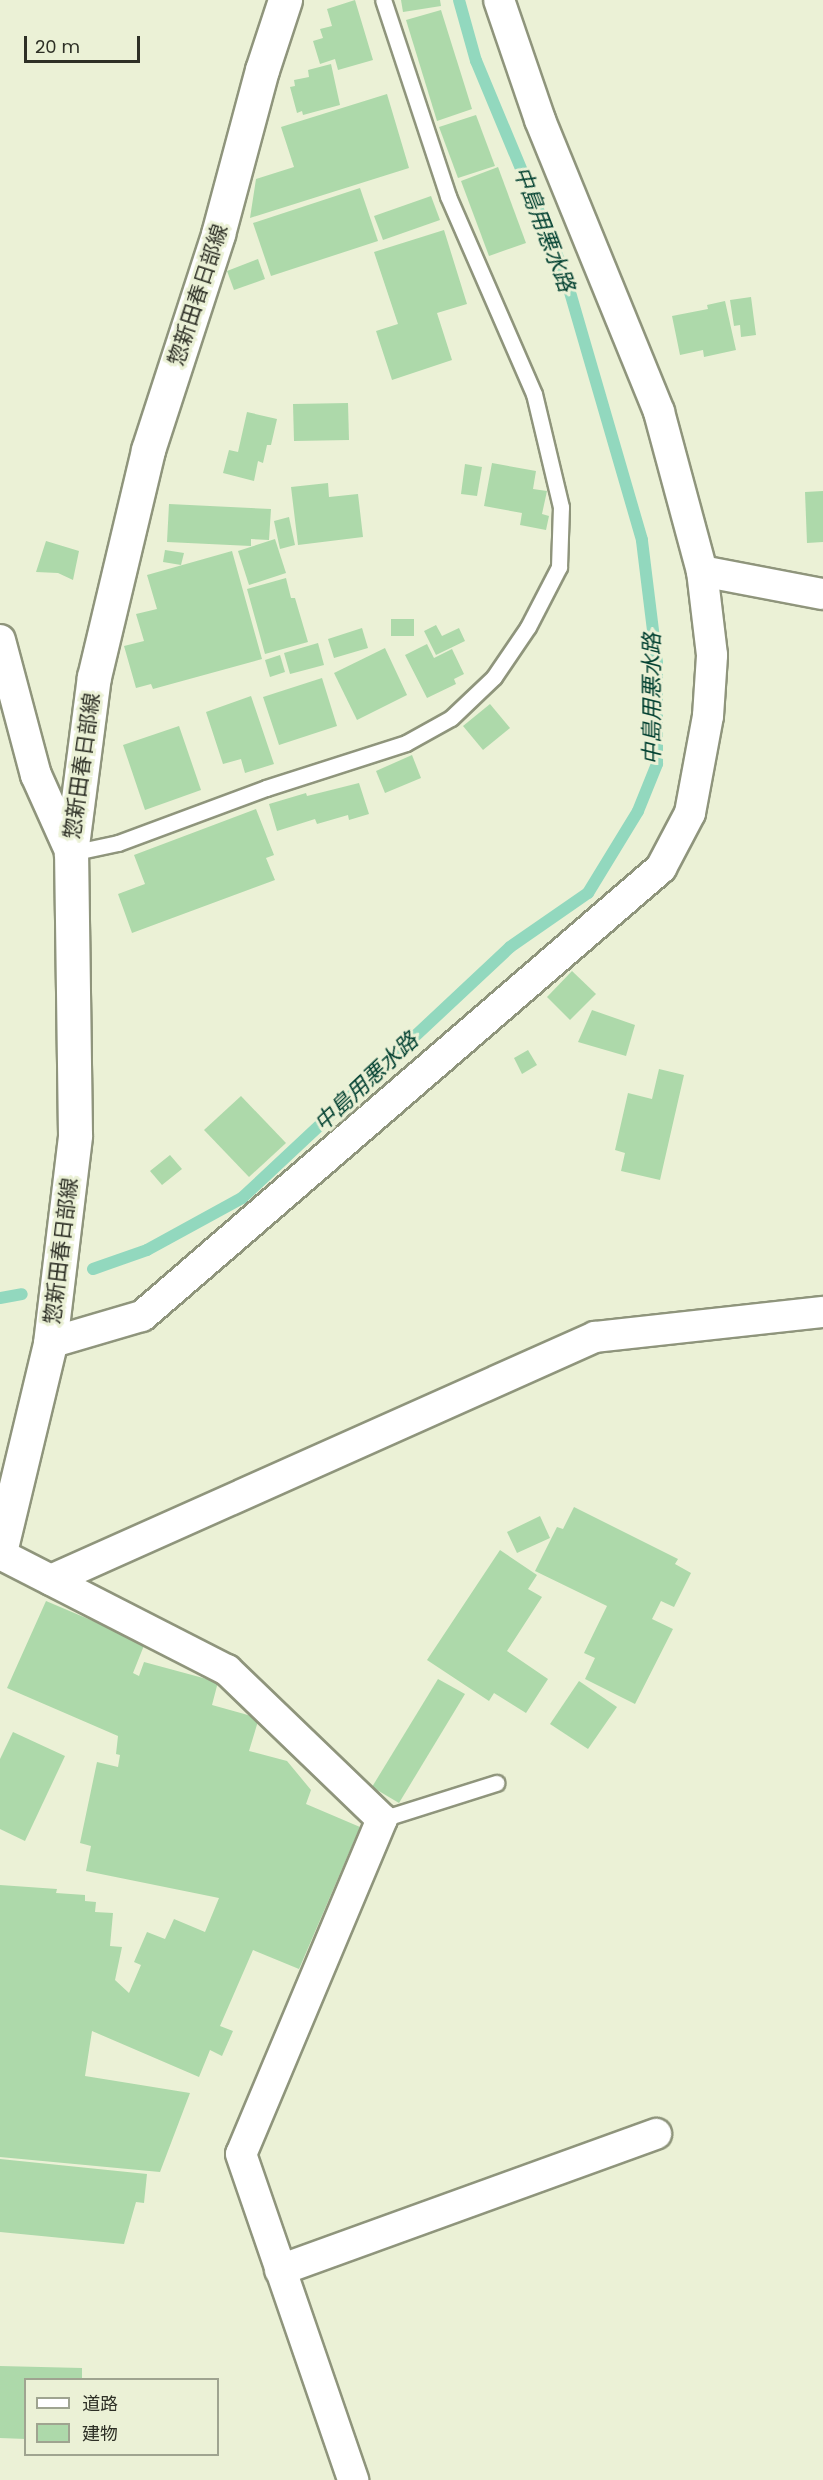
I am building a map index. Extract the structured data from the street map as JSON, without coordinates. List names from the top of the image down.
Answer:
{
  "streets": {
    "main road": ["惣新田春日部線"]
  },
  "water": ["中島用悪水路"],
  "legend": ["道路", "建物"],
  "scale_bar": "20 m"
}
